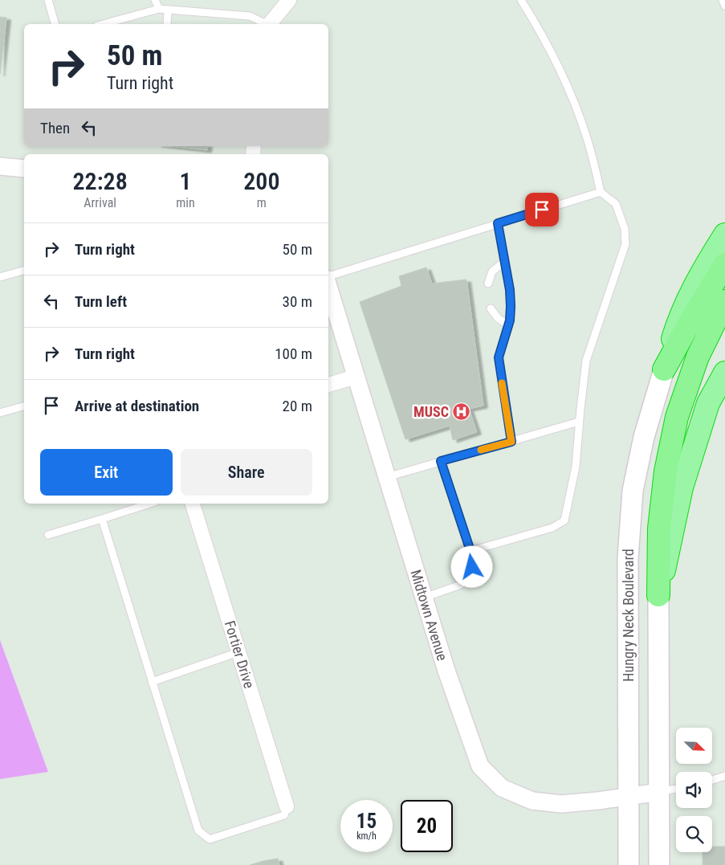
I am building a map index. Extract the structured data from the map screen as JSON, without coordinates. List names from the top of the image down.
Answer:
{
  "streets": {
    "main road": ["Hungry Neck Boulevard"],
    "street": ["Midtown Avenue", "Fortier Drive"]
  },
  "crossings": [
    ["Midtown Avenue", "Hungry Neck Boulevard"]
  ],
  "places": {
    "hospital": ["MUSC"]
  },
  "north": "bottom right",
  "page": {
    "turn": ["50 m", "Turn right"],
    "then": "Then",
    "eta": [
      "22:28",
      "Arrival",
      "1",
      "min",
      "200",
      "m"
    ],
    "list": [
      {
        "name": "Turn right",
        "value": "50 m"
      },
      {
        "name": "Turn left",
        "value": "30 m"
      },
      {
        "name": "Turn right",
        "value": "100 m"
      },
      {
        "name": "Arrive at destination",
        "value": "20 m"
      }
    ],
    "buttons": ["Exit", "Share"],
    "speed": "15 km/h",
    "limit": "20"
  }
}
